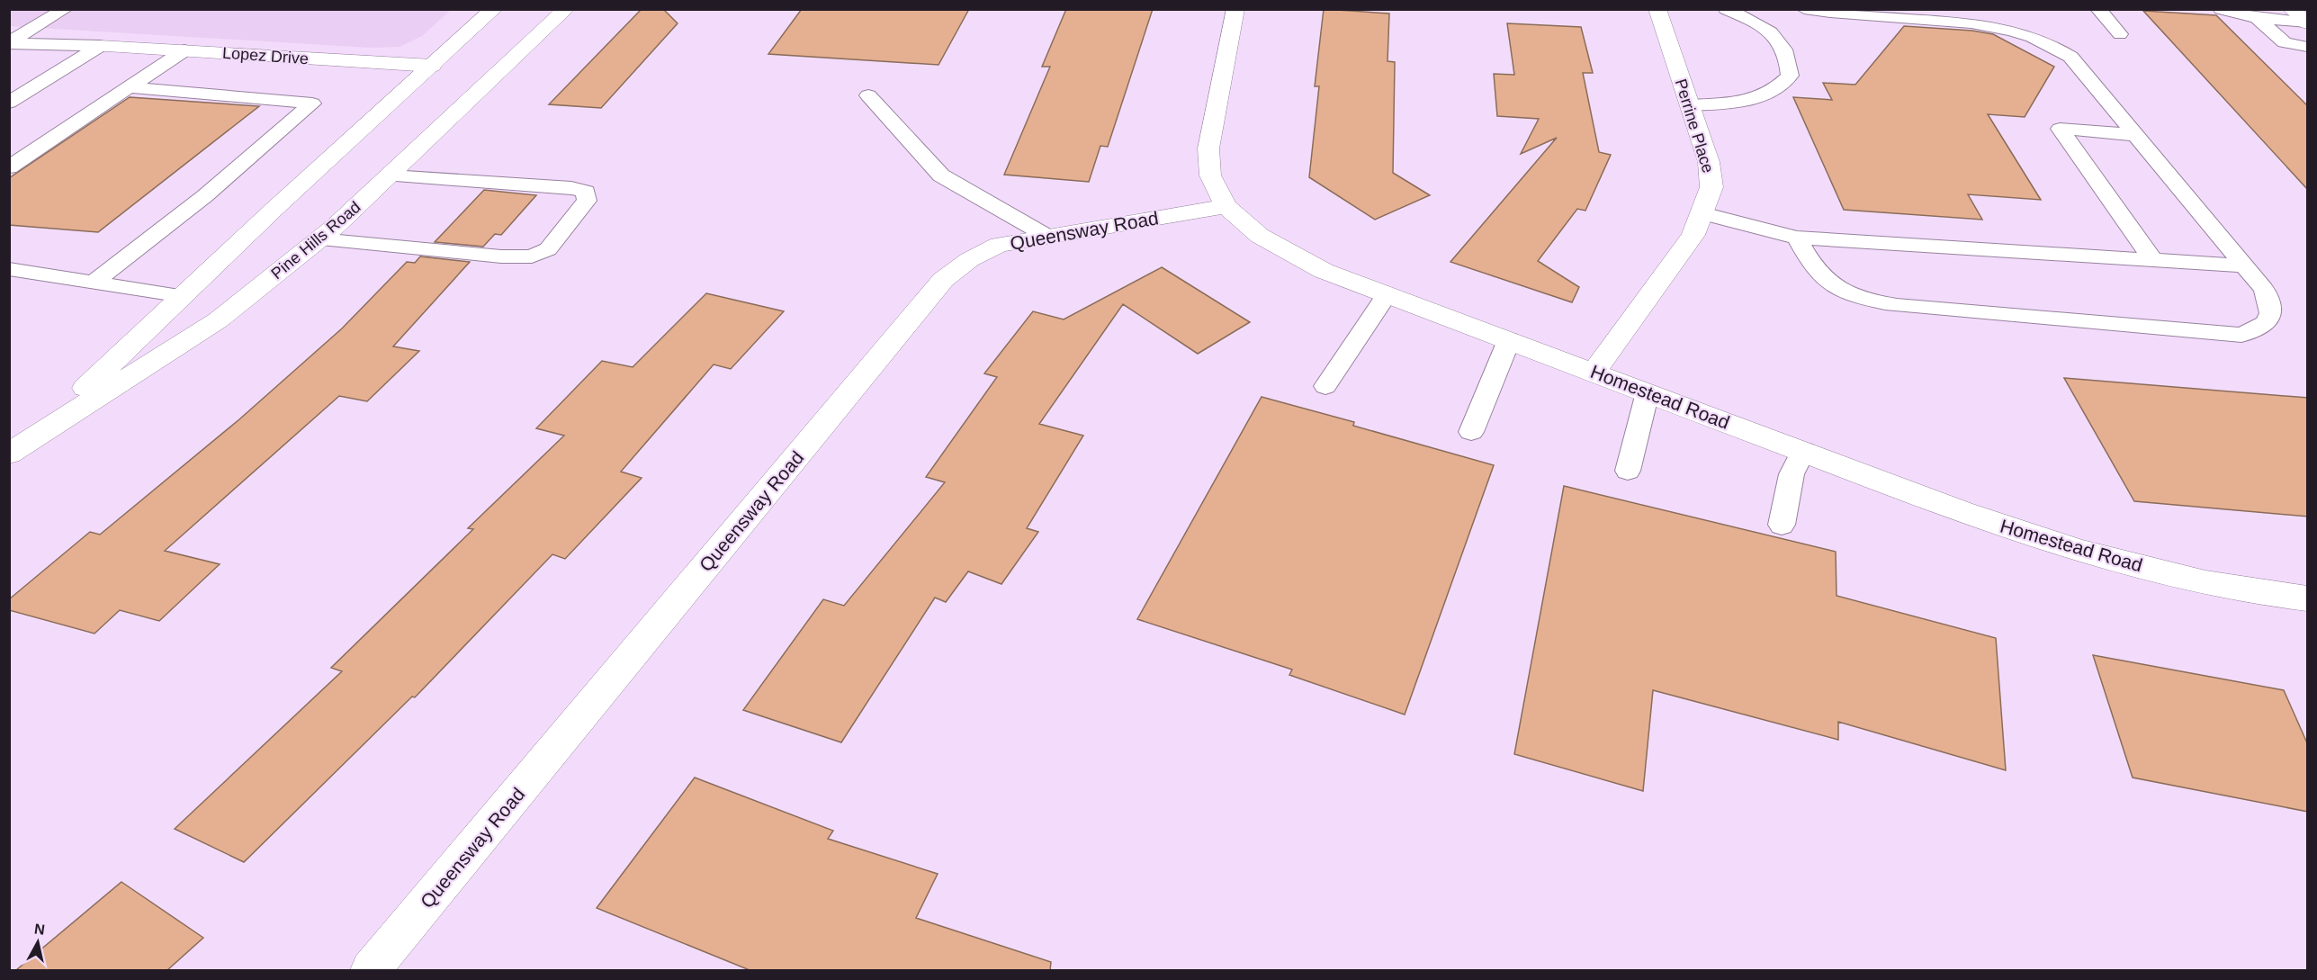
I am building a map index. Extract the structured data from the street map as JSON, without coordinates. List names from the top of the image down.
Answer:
{
  "streets": {
    "street": [
      "Lopez Drive",
      "Perrine Place",
      "Queensway Road",
      "Pine Hills Road",
      "Homestead Road"
    ]
  },
  "crossings": [
    ["Lopez Drive", "Pine Hills Road"],
    ["Perrine Place", "Homestead Road"],
    ["Queensway Road", "Homestead Road"]
  ],
  "north": "top"
}
